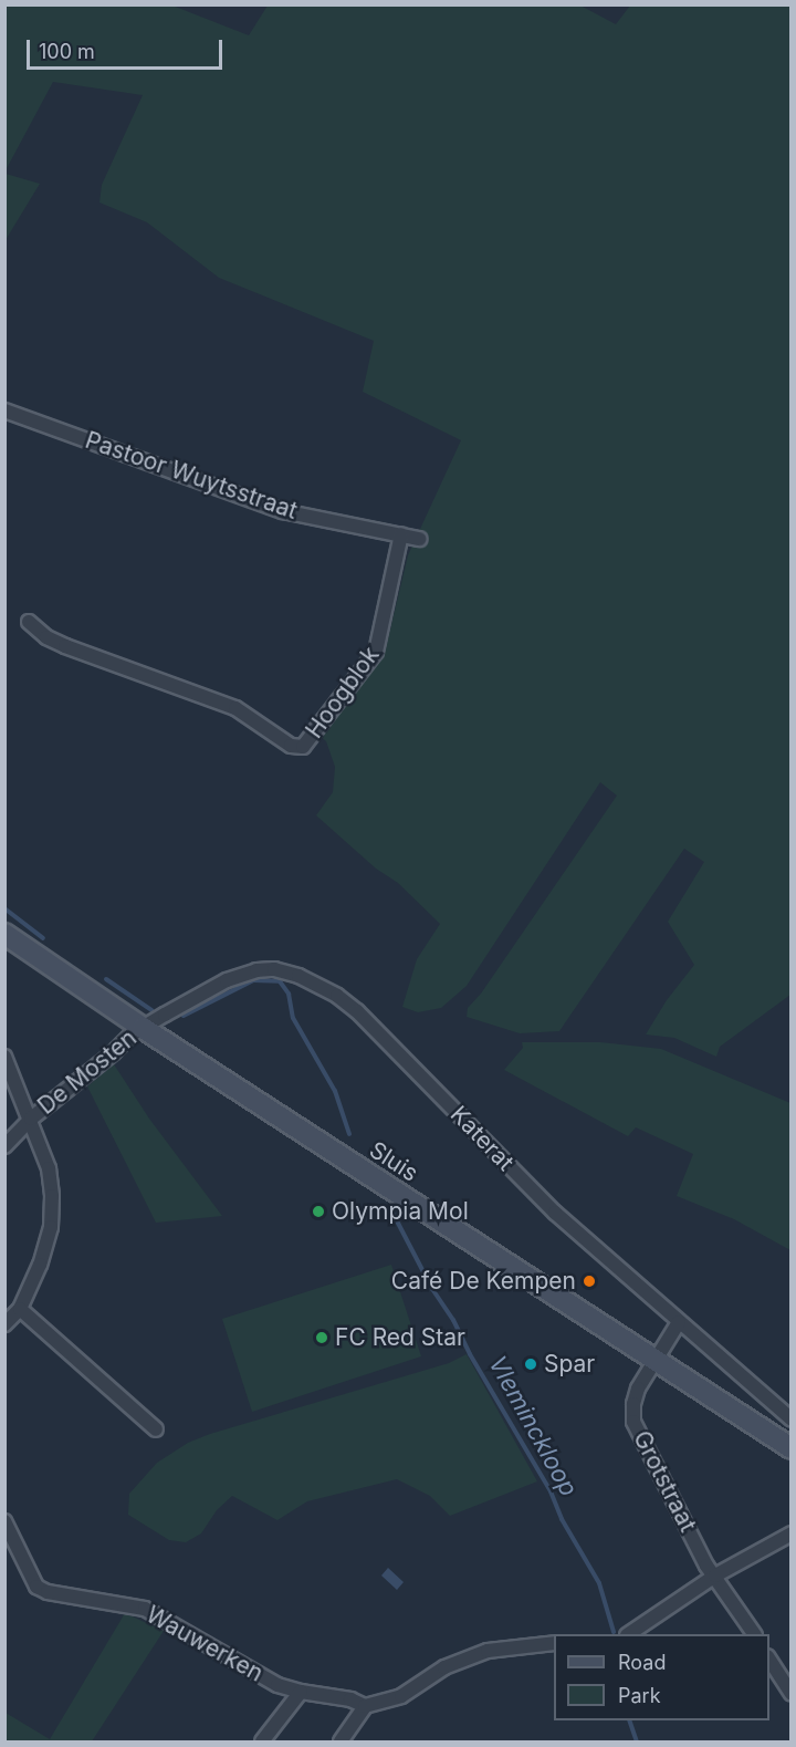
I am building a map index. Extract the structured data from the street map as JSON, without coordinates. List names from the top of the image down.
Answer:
{
  "streets": {
    "street": [
      "Pastoor Wuytsstraat",
      "Hoogblok",
      "De Mosten",
      "Katerat",
      "Sluis",
      "Grotstraat",
      "Wauwerken"
    ]
  },
  "crossings": [
    ["Pastoor Wuytsstraat", "Hoogblok"],
    ["De Mosten", "Katerat"],
    ["De Mosten", "Sluis"],
    ["Katerat", "Sluis"],
    ["Katerat", "Grotstraat"],
    ["Sluis", "Grotstraat"]
  ],
  "water": ["Vleminckloop"],
  "places": [
    "Olympia Mol",
    "Café De Kempen",
    "FC Red Star",
    "Spar"
  ],
  "legend": ["Road", "Park"],
  "scale_bar": "100 m"
}
